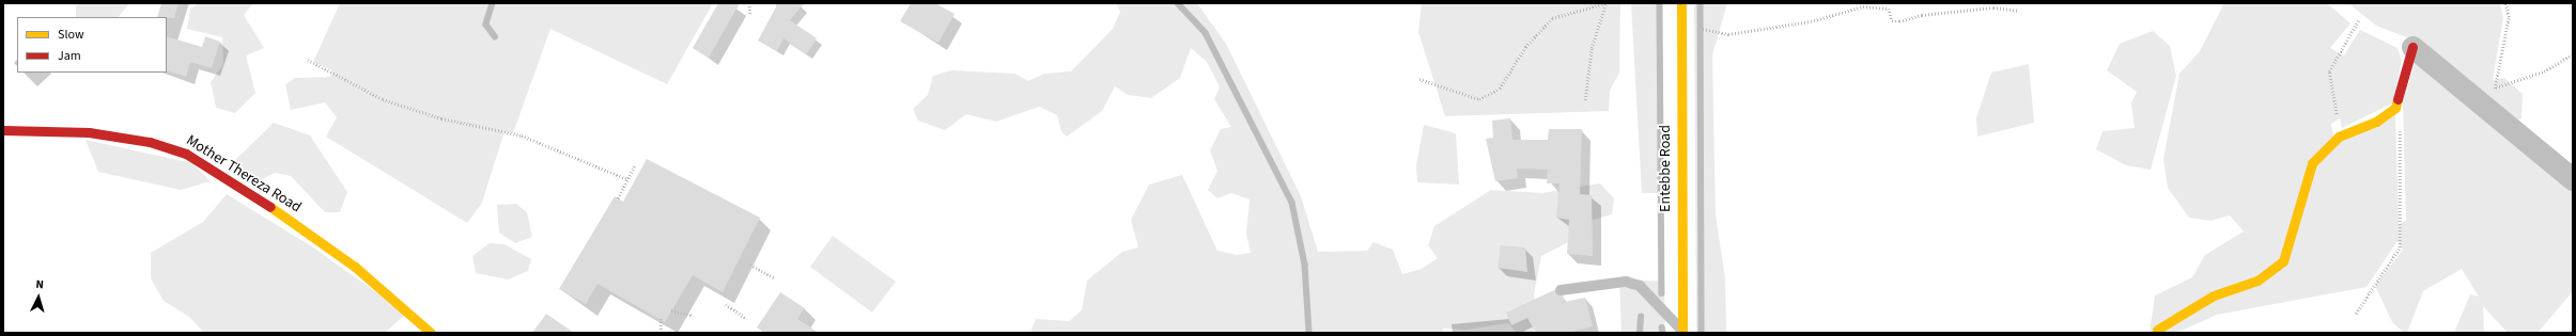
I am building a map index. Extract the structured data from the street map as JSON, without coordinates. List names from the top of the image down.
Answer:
{
  "streets": {
    "street": ["Entebbe Road", "Mother Thereza Road"]
  },
  "legend": ["Slow", "Jam"],
  "north": "top"
}
